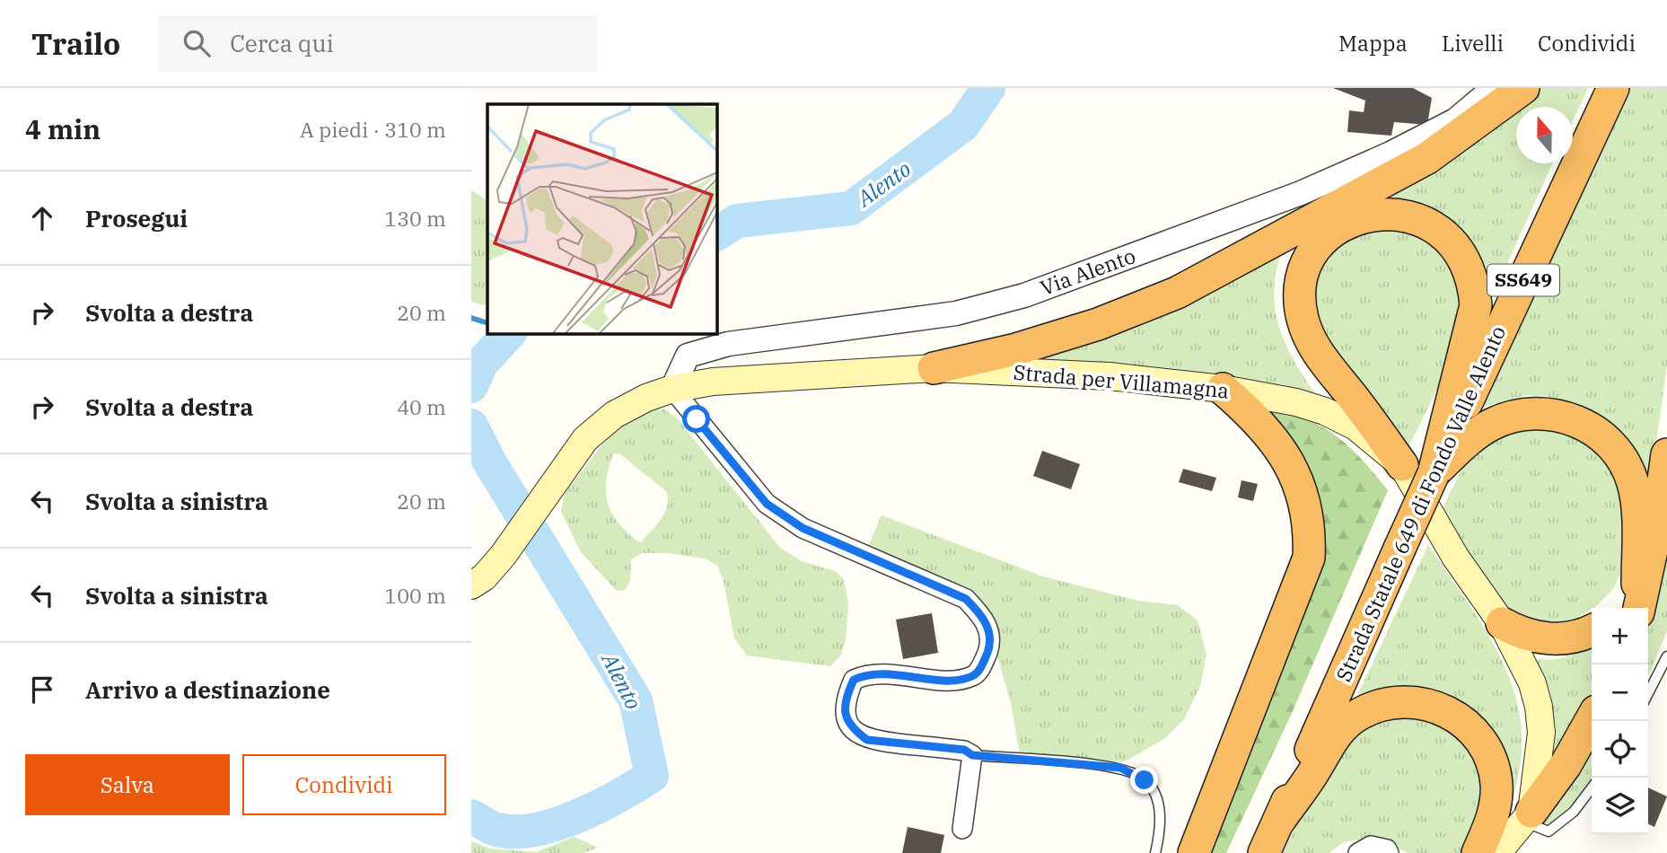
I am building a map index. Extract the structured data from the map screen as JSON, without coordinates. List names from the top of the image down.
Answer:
{
  "streets": {
    "highway": ["SS649", "Strada Statale 649 di Fondo Valle Alento"],
    "main road": ["Strada per Villamagna"],
    "street": ["Via Alento"]
  },
  "crossings": [
    ["Via Alento", "Strada per Villamagna"]
  ],
  "water": ["Alento"],
  "north": "top",
  "page": {
    "header": "Trailo",
    "search": "Cerca qui",
    "nav": ["Mappa", "Livelli", "Condividi"],
    "heading": ["4 min", "A piedi · 310 m"],
    "list": [
      ["Prosegui", "130 m"],
      ["Svolta a destra", "20 m"],
      ["Svolta a destra", "40 m"],
      ["Svolta a sinistra", "20 m"],
      ["Svolta a sinistra", "100 m"],
      "Arrivo a destinazione"
    ],
    "map_buttons": ["+", "−"],
    "buttons": ["Salva", "Condividi"]
  }
}
